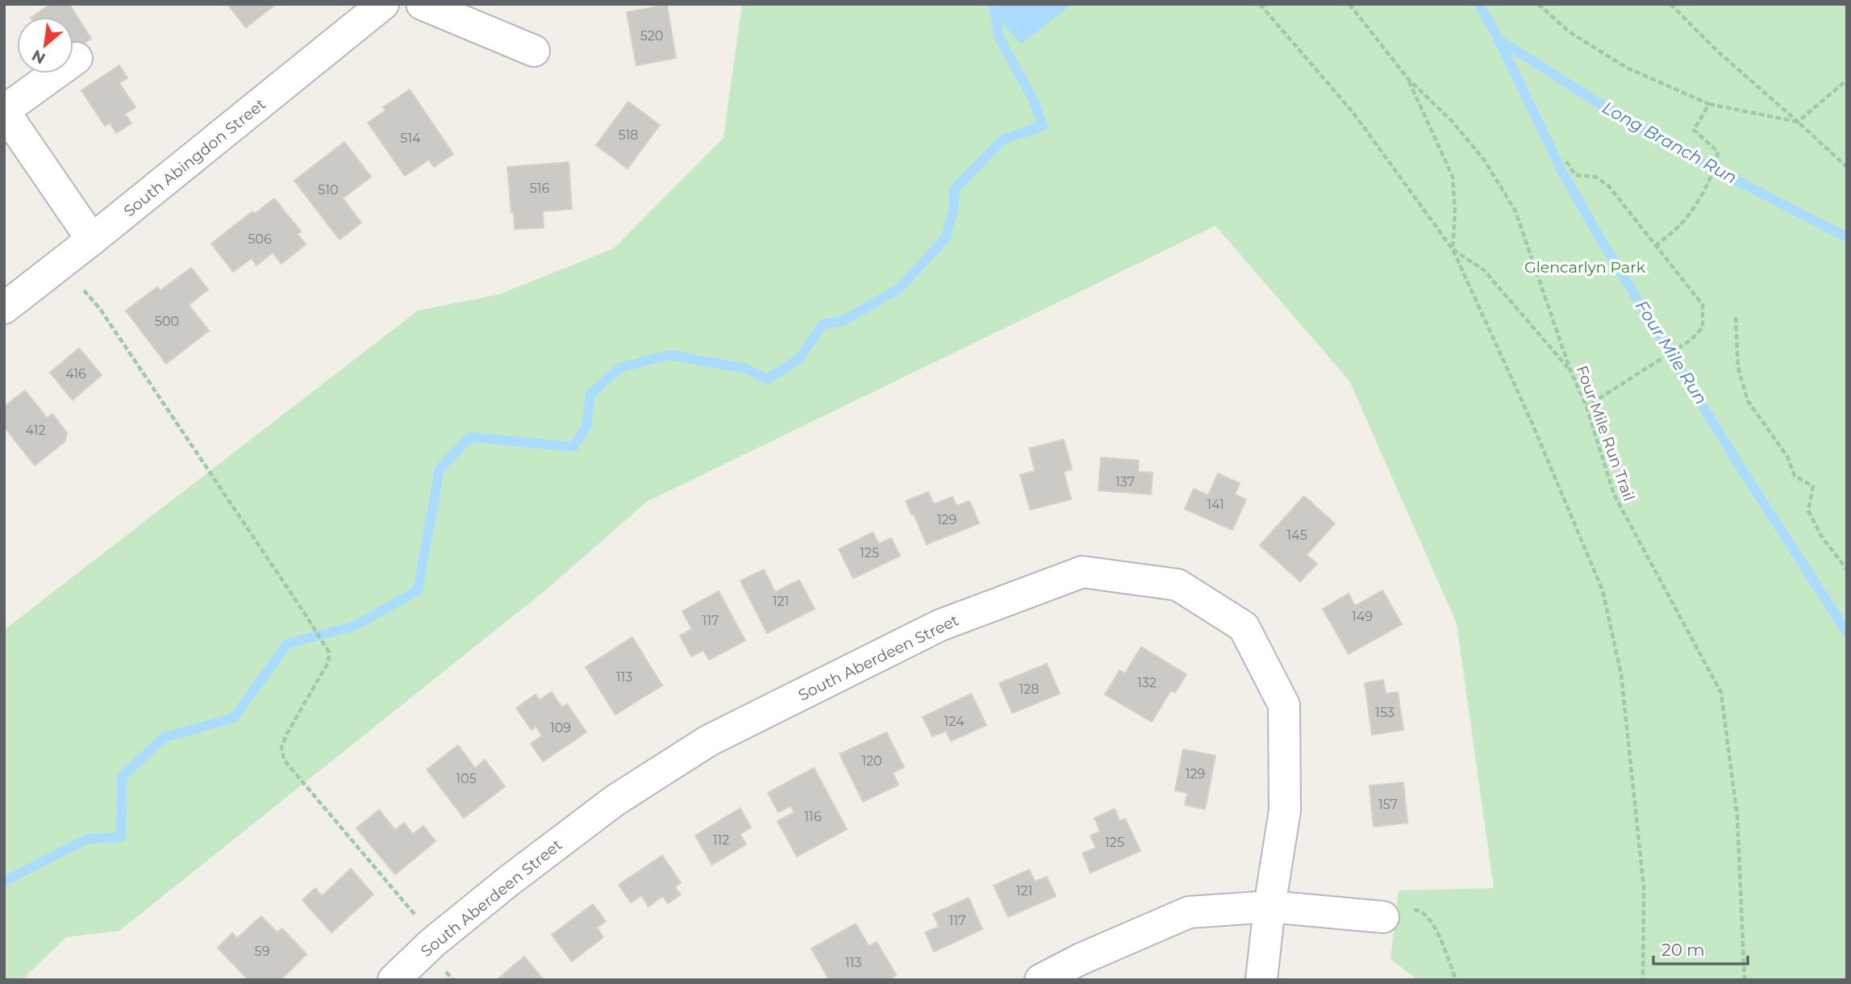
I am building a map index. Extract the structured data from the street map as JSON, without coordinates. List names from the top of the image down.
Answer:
{
  "streets": {
    "street": ["South Abingdon Street", "South Aberdeen Street"],
    "path": ["Four Mile Run Trail"]
  },
  "water": ["Long Branch Run", "Four Mile Run"],
  "parks": ["Glencarlyn Park"],
  "house_numbers": [
    "520",
    "518",
    "514",
    "516",
    "510",
    "506",
    "500",
    "416",
    "412",
    "137",
    "141",
    "129",
    "145",
    "125",
    "121",
    "149",
    "117",
    "113",
    "132",
    "128",
    "153",
    "124",
    "109",
    "120",
    "129",
    "105",
    "157",
    "116",
    "112",
    "125",
    "121",
    "117",
    "59",
    "113"
  ],
  "scale_bar": "20 m",
  "north": "bottom left"
}
